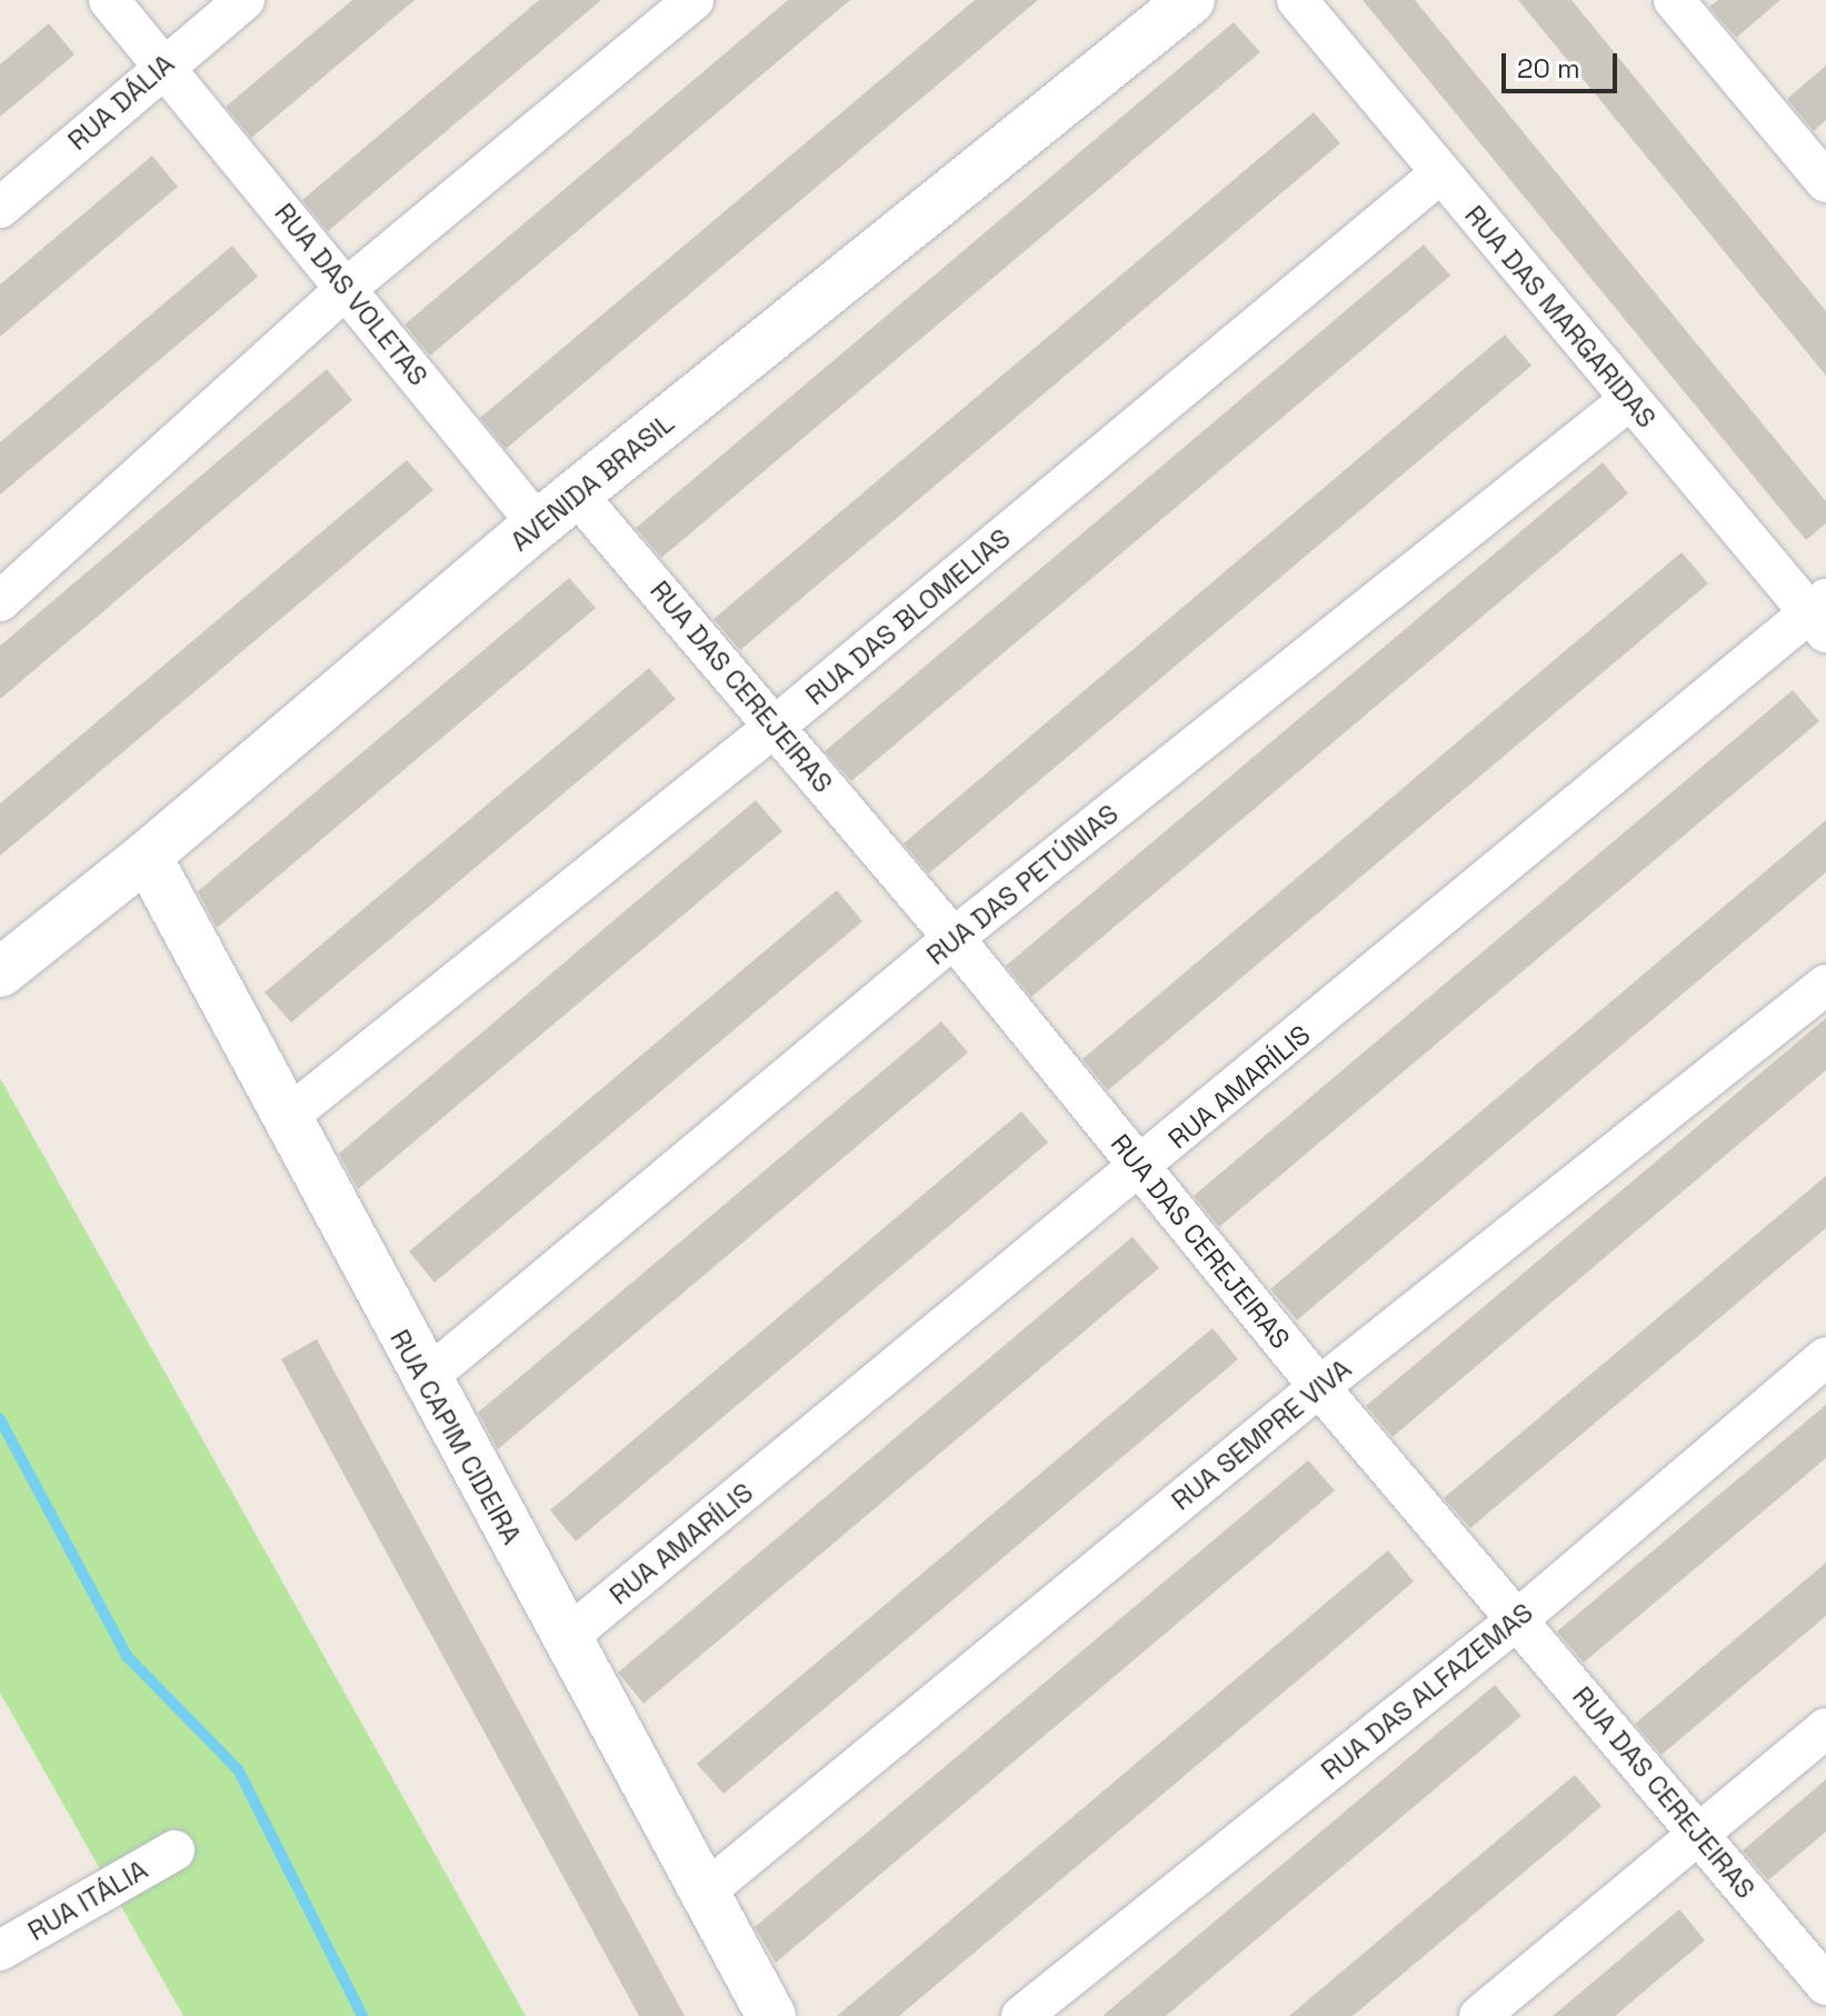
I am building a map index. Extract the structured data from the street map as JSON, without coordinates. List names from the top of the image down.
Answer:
{
  "streets": {
    "street": [
      "RUA DÁLIA",
      "RUA DAS VOLETAS",
      "RUA DAS MARGARIDAS",
      "AVENIDA BRASIL",
      "RUA DAS BLOMELIAS",
      "RUA DAS CEREJEIRAS",
      "RUA DAS PETÚNIAS",
      "RUA AMARÍLIS",
      "RUA SEMPRE VIVA",
      "RUA CAPIM CIDEIRA",
      "RUA DAS ALFAZEMAS",
      "RUA ITÁLIA"
    ]
  },
  "crossings": [
    ["RUA DÁLIA", "RUA DAS VOLETAS"],
    ["RUA DAS VOLETAS", "AVENIDA BRASIL"],
    ["RUA DAS MARGARIDAS", "RUA DAS BLOMELIAS"],
    ["RUA DAS MARGARIDAS", "RUA DAS PETÚNIAS"],
    ["RUA DAS MARGARIDAS", "RUA AMARÍLIS"],
    ["AVENIDA BRASIL", "RUA DAS CEREJEIRAS"],
    ["AVENIDA BRASIL", "RUA CAPIM CIDEIRA"],
    ["RUA DAS BLOMELIAS", "RUA DAS CEREJEIRAS"],
    ["RUA DAS BLOMELIAS", "RUA CAPIM CIDEIRA"],
    ["RUA DAS CEREJEIRAS", "RUA DAS PETÚNIAS"],
    ["RUA DAS CEREJEIRAS", "RUA AMARÍLIS"],
    ["RUA DAS CEREJEIRAS", "RUA SEMPRE VIVA"],
    ["RUA DAS CEREJEIRAS", "RUA DAS ALFAZEMAS"],
    ["RUA DAS PETÚNIAS", "RUA CAPIM CIDEIRA"],
    ["RUA AMARÍLIS", "RUA CAPIM CIDEIRA"],
    ["RUA SEMPRE VIVA", "RUA CAPIM CIDEIRA"]
  ],
  "scale_bar": "20 m"
}
